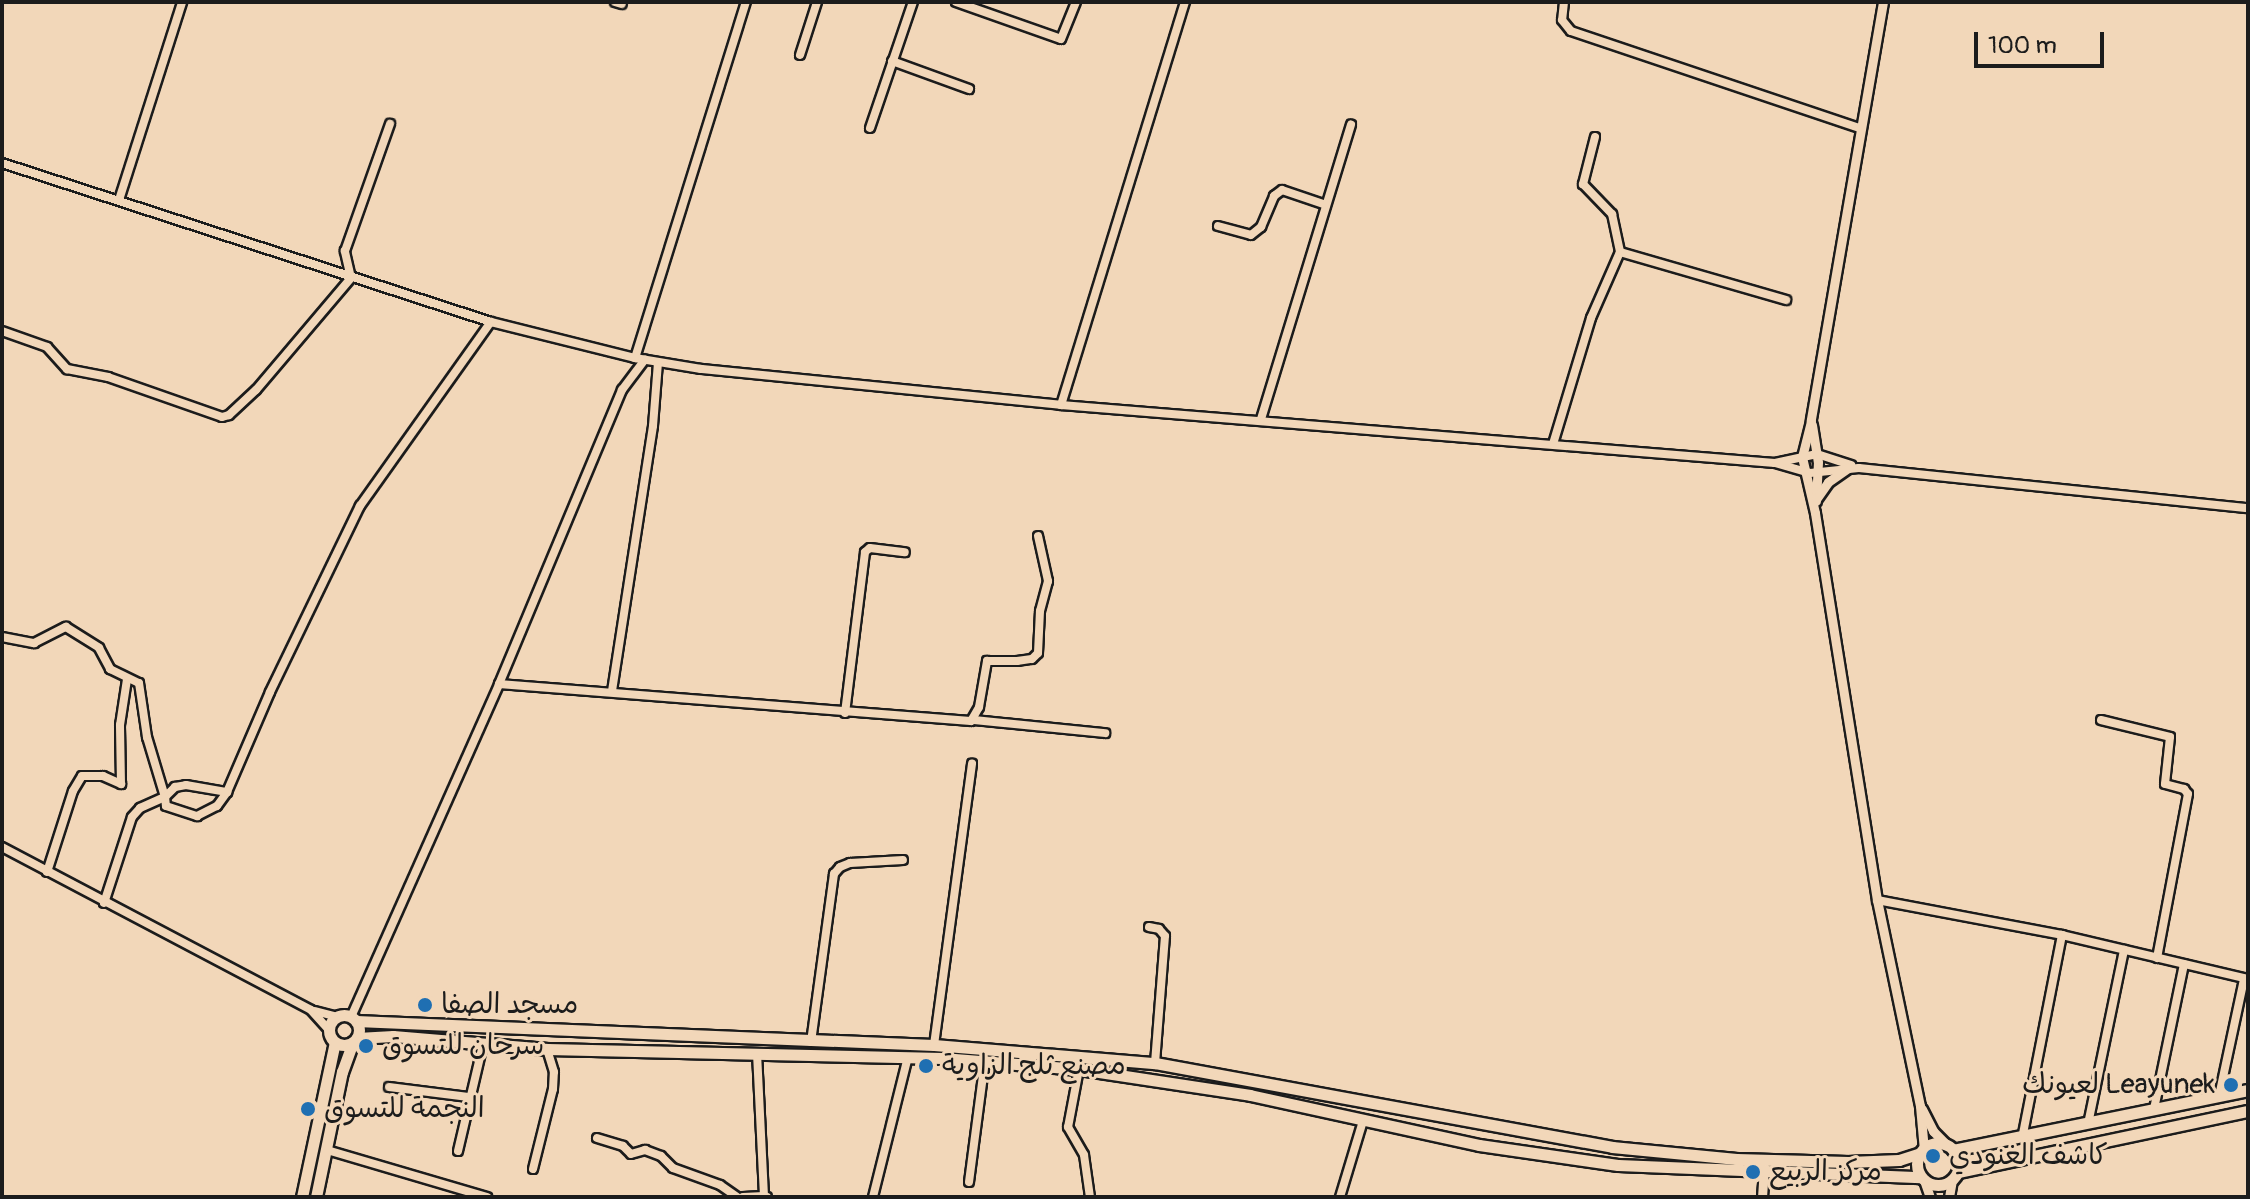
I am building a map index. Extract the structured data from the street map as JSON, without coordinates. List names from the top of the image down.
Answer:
{
  "places": [
    "مسجد الصفا",
    "سرحان للتسوق",
    "مصنع ثلج الزاوية",
    "لعيونك Leayunek",
    "النجمة للتسوق",
    "كاشف الغنودي",
    "مركز الربيع"
  ],
  "scale_bar": "100 m"
}
